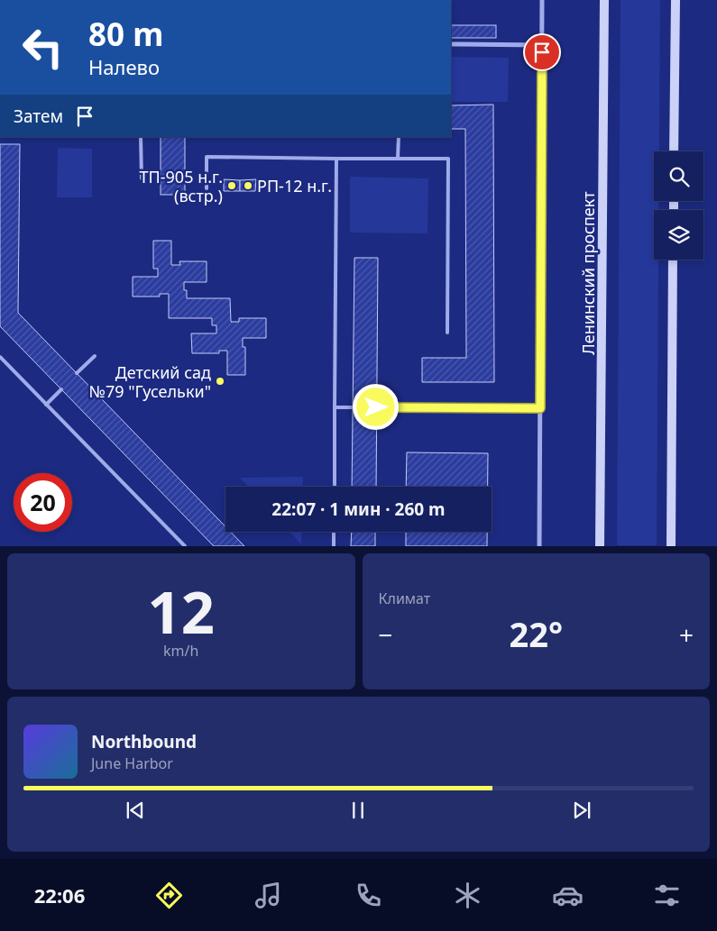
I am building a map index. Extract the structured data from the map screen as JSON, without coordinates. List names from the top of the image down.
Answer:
{
  "streets": {
    "main road": ["Ленинский проспект"]
  },
  "places": ["ТП-905 н.г. (встр.)", "РП-12 н.г.", "Детский сад №79 \"Гусельки\""],
  "page": {
    "turn": ["80 m", "Налево"],
    "then": "Затем",
    "limit": "20",
    "trip": "22:07 · 1 мин · 260 m",
    "tile": [
      ["12", "km/h"],
      "Климат"
    ],
    "heat": ["−", "22°", "+"],
    "song": ["Northbound", "June Harbor"],
    "tabs": "22:06"
  }
}
